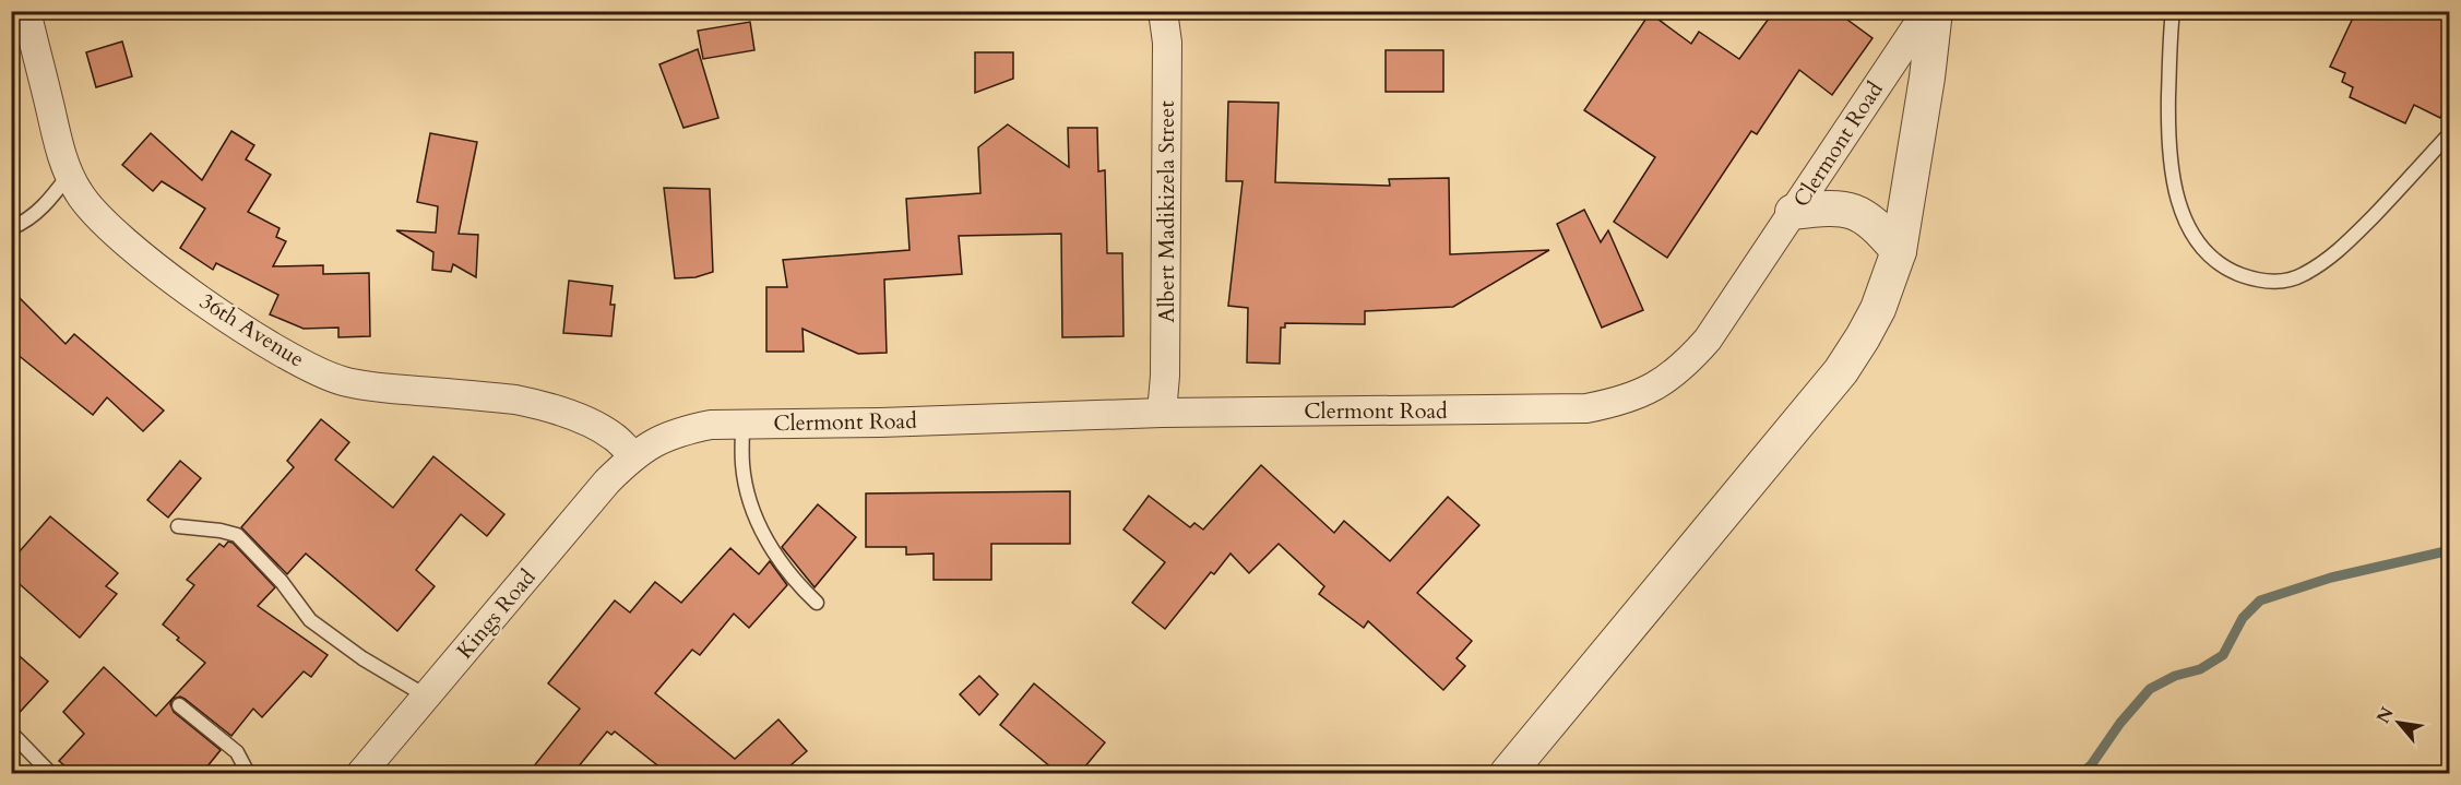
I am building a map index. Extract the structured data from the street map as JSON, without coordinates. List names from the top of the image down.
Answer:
{
  "streets": {
    "street": [
      "Clermont Road",
      "Albert Madikizela Street",
      "36th Avenue",
      "Kings Road"
    ]
  },
  "crossings": [
    ["Clermont Road", "Albert Madikizela Street"],
    ["Clermont Road", "36th Avenue"],
    ["Clermont Road", "Kings Road"],
    ["36th Avenue", "Kings Road"]
  ],
  "north": "top left"
}
